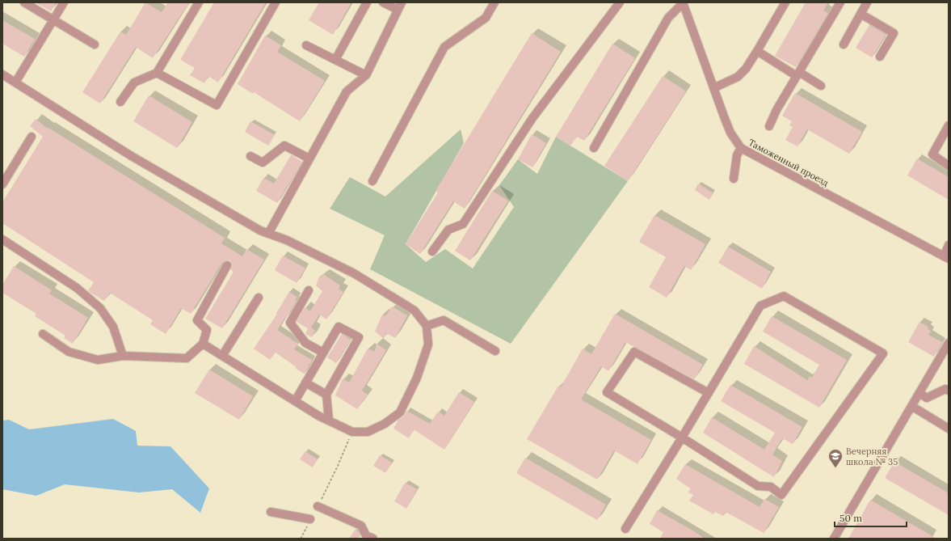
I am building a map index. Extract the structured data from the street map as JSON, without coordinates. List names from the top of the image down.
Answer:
{
  "streets": {
    "street": ["Таможенный проезд"]
  },
  "places": {
    "school or university": ["Вечерняя школа № 35"]
  },
  "scale_bar": "50 m"
}
